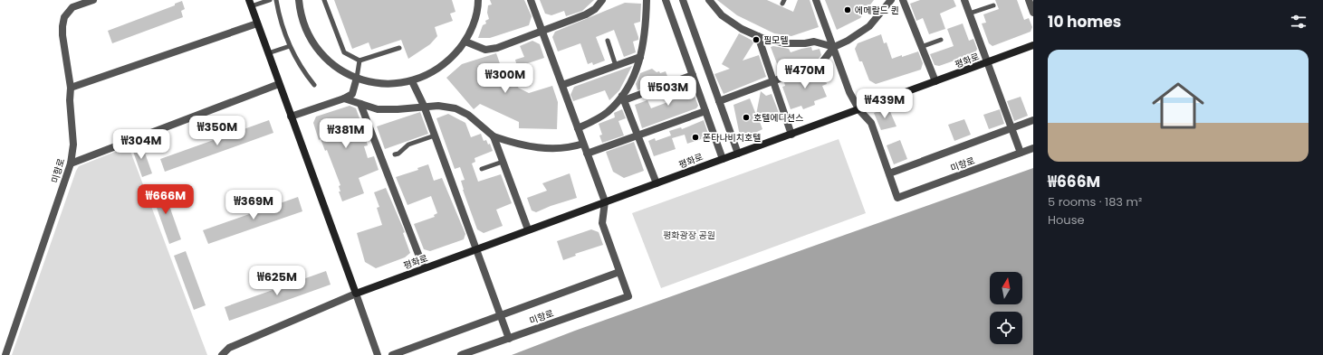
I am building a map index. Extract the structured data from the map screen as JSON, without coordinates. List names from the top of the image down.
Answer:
{
  "streets": {
    "street": ["평화로", "미항로"]
  },
  "parks": ["평화광장 공원"],
  "places": [
    "에메랄드 퀸",
    "필모텔",
    "호텔에디션스",
    "폰타나비치호텔"
  ],
  "north": "top",
  "page": {
    "heading": "10 homes",
    "list": [
      {
        "name": "₩666M",
        "note": "5 rooms · 183 m² · House"
      }
    ],
    "price": [
      "₩470M",
      "₩300M",
      "₩503M",
      "₩439M",
      "₩350M",
      "₩381M",
      "₩304M",
      "₩666M",
      "₩369M",
      "₩625M"
    ]
  }
}
